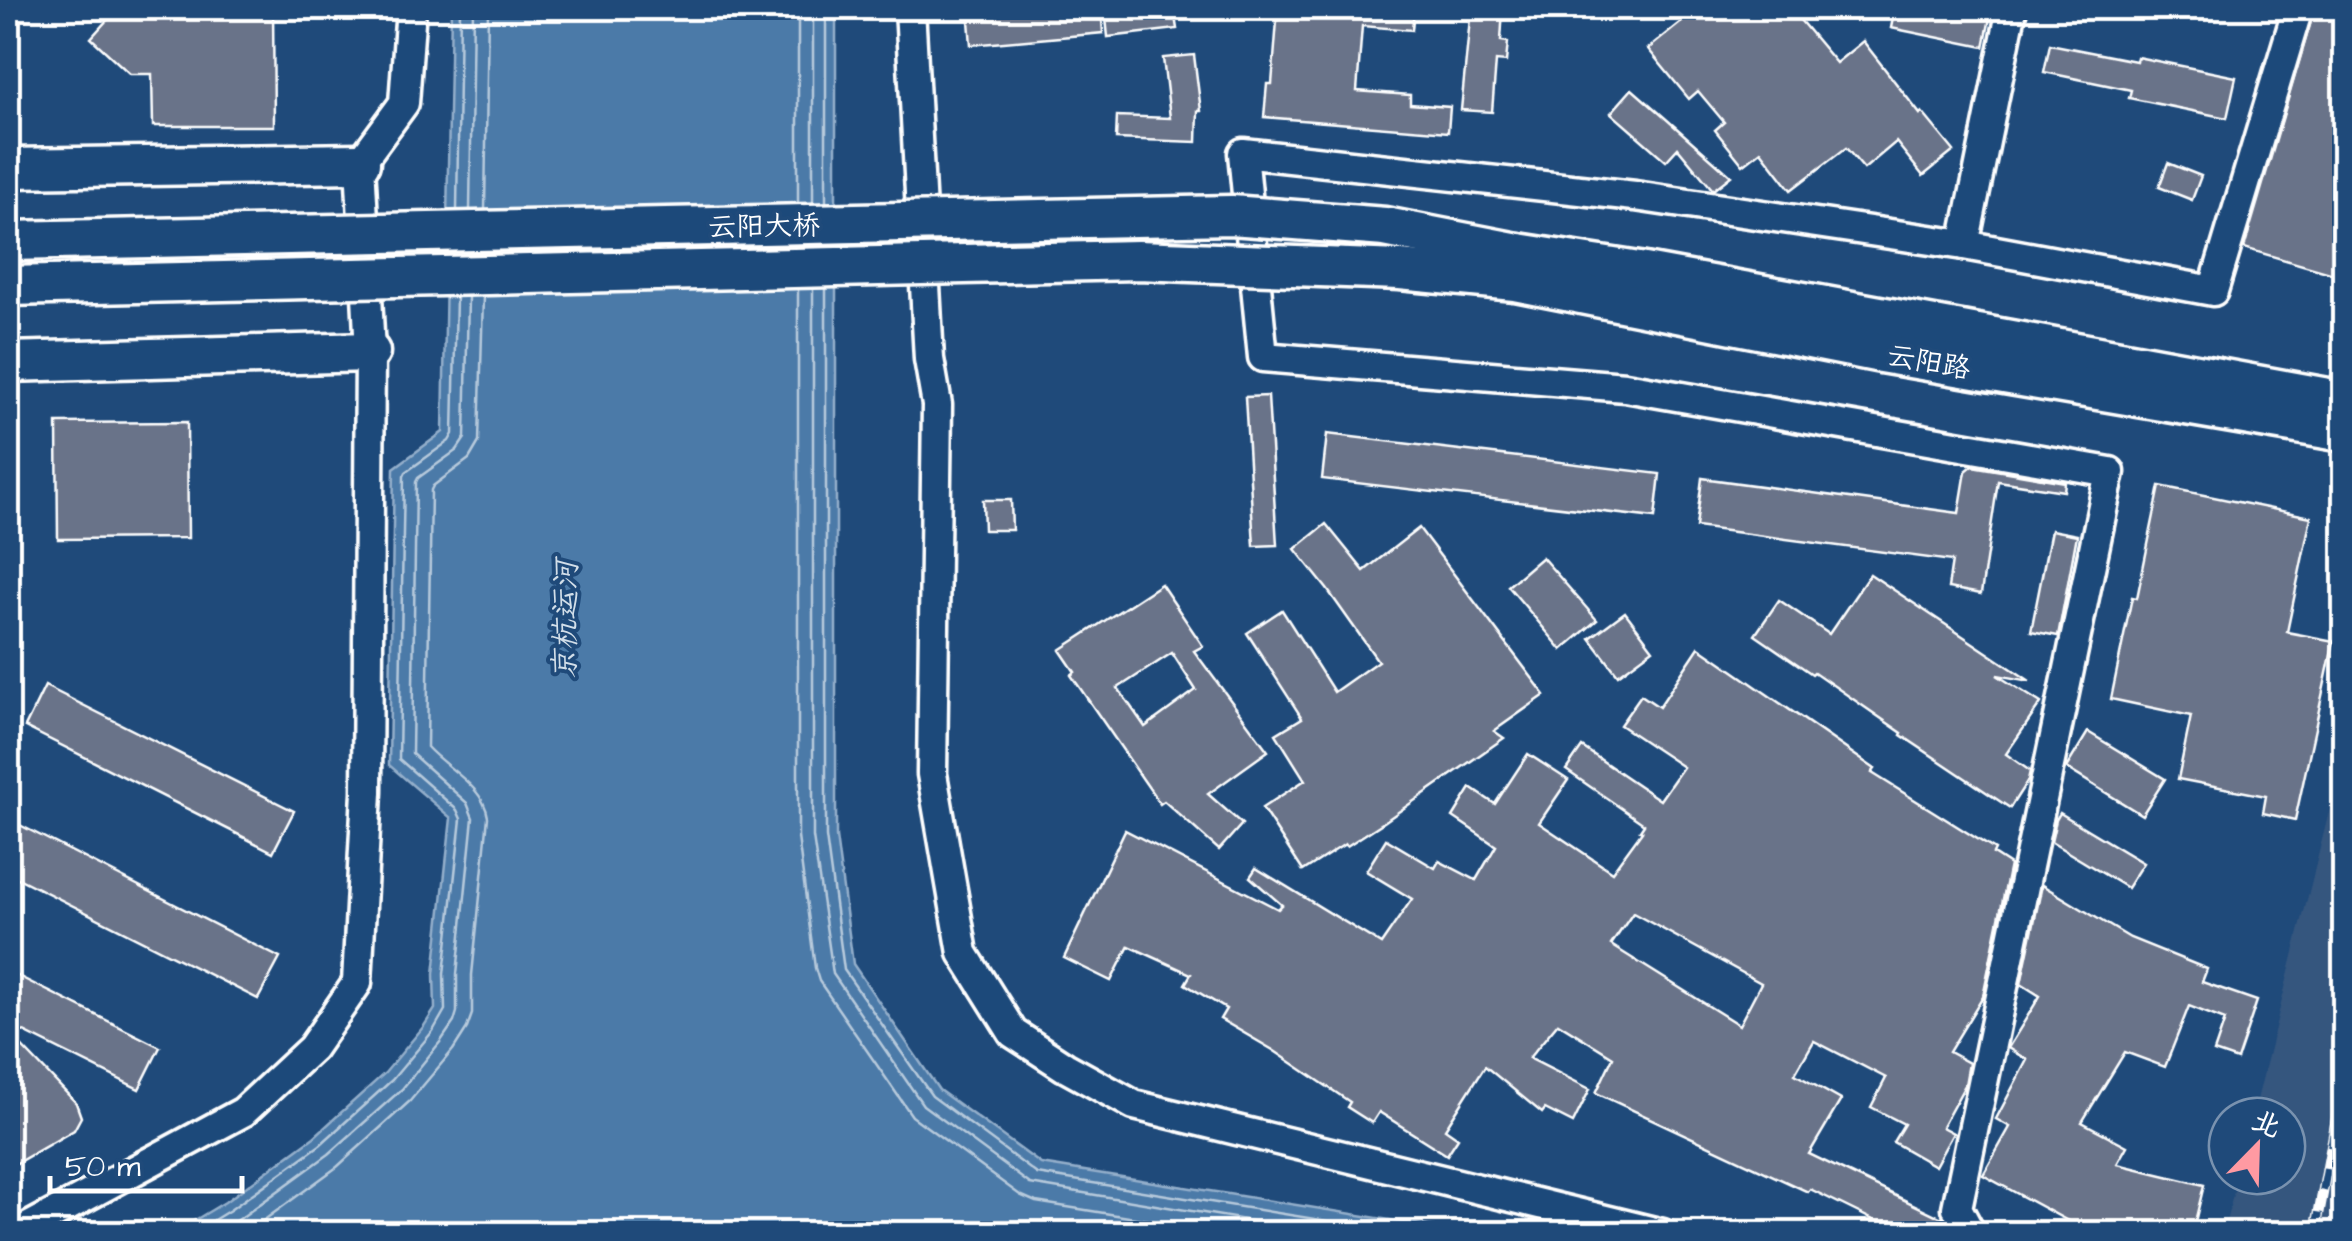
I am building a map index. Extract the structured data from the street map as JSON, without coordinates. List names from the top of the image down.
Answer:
{
  "streets": {
    "street": ["云阳大桥", "云阳路"]
  },
  "crossings": [
    ["云阳大桥", "云阳路"]
  ],
  "water": ["京杭运河"],
  "scale_bar": "50 m",
  "north": "top right"
}
